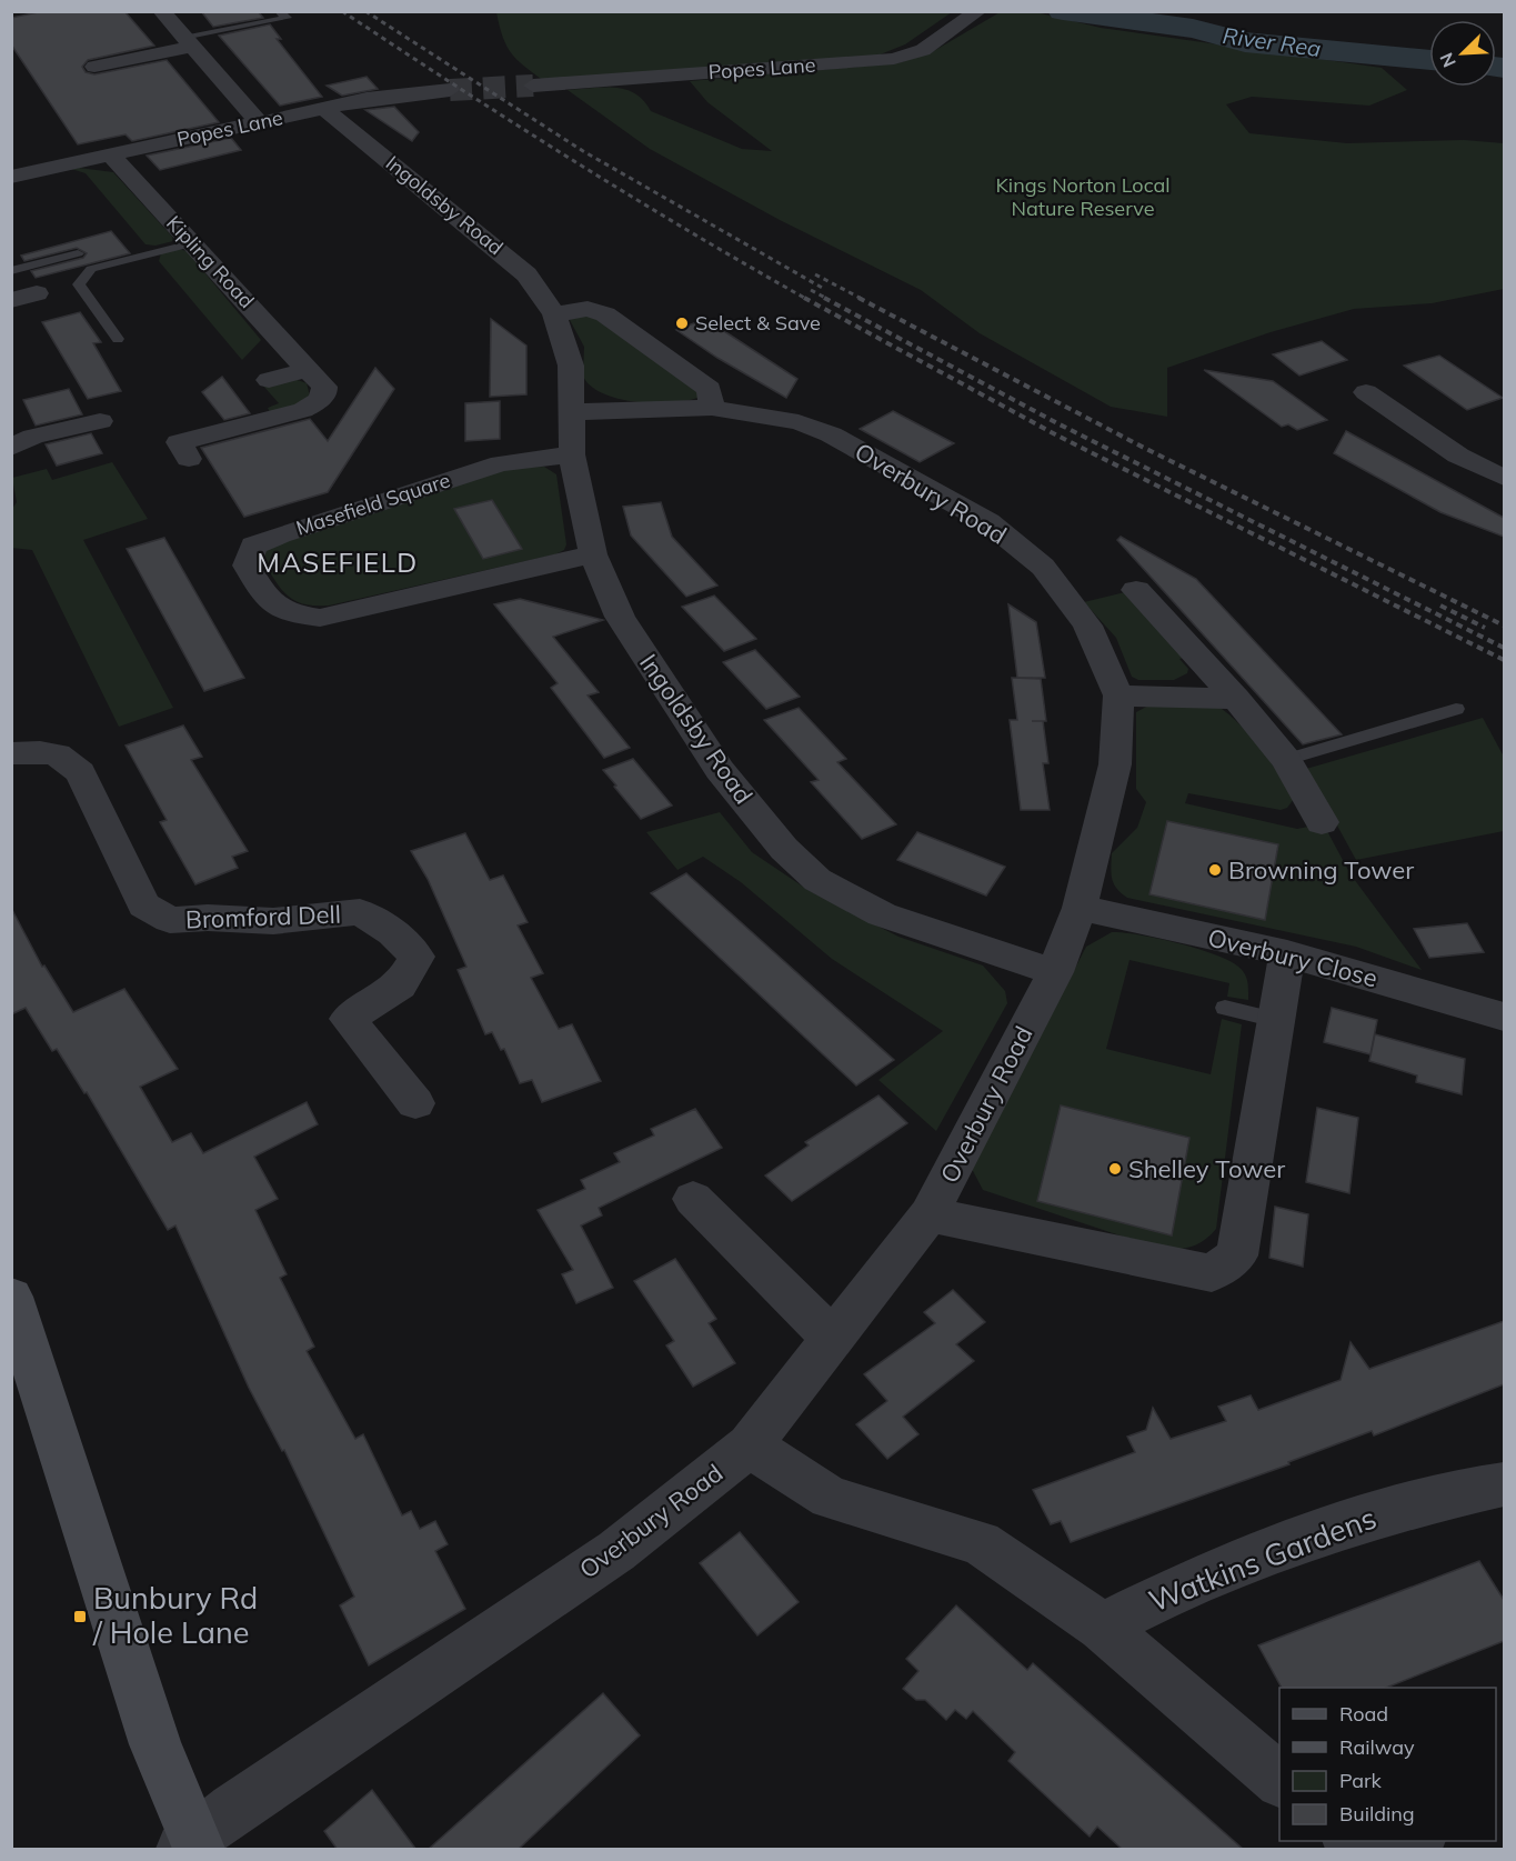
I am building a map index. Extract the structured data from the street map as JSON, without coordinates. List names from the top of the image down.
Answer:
{
  "streets": {
    "street": [
      "Popes Lane",
      "Ingoldsby Road",
      "Kipling Road",
      "Overbury Road",
      "Masefield Square",
      "Bromford Dell",
      "Overbury Close",
      "Watkins Gardens"
    ]
  },
  "crossings": [
    ["Popes Lane", "Ingoldsby Road"],
    ["Popes Lane", "Kipling Road"],
    ["Ingoldsby Road", "Overbury Road"],
    ["Ingoldsby Road", "Masefield Square"],
    ["Overbury Road", "Overbury Close"]
  ],
  "districts": ["MASEFIELD"],
  "water": ["River Rea"],
  "parks": ["Kings Norton Local Nature Reserve"],
  "places": {
    "other": ["Select & Save", "Browning Tower", "Shelley Tower"],
    "transit": ["Bunbury Rd / Hole Lane"]
  },
  "legend": [
    "Road",
    "Railway",
    "Park",
    "Building"
  ],
  "north": "bottom left"
}
